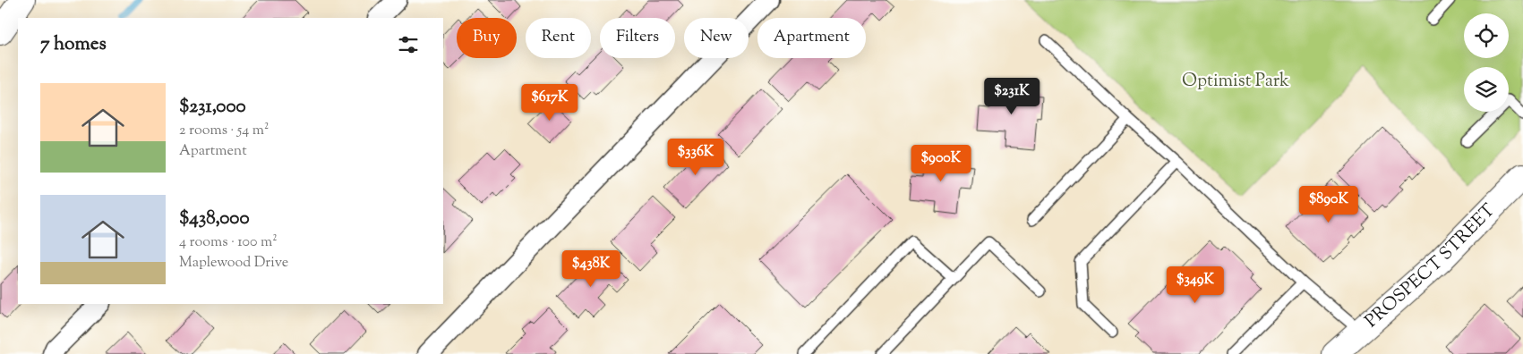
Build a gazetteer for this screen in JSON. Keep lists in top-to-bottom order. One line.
{"streets":{"street":["PROSPECT STREET"]},"parks":["Optimist Park"],"page":{"chip":["Buy","Rent","Filters","New","Apartment"],"heading":"7 homes","list":[{"name":"$231,000","note":"2 rooms · 54 m² · Apartment"},{"name":"$438,000","note":"4 rooms · 100 m² · Maplewood Drive"}],"price":["$231K","$617K","$336K","$900K","$890K","$438K","$349K"]}}
